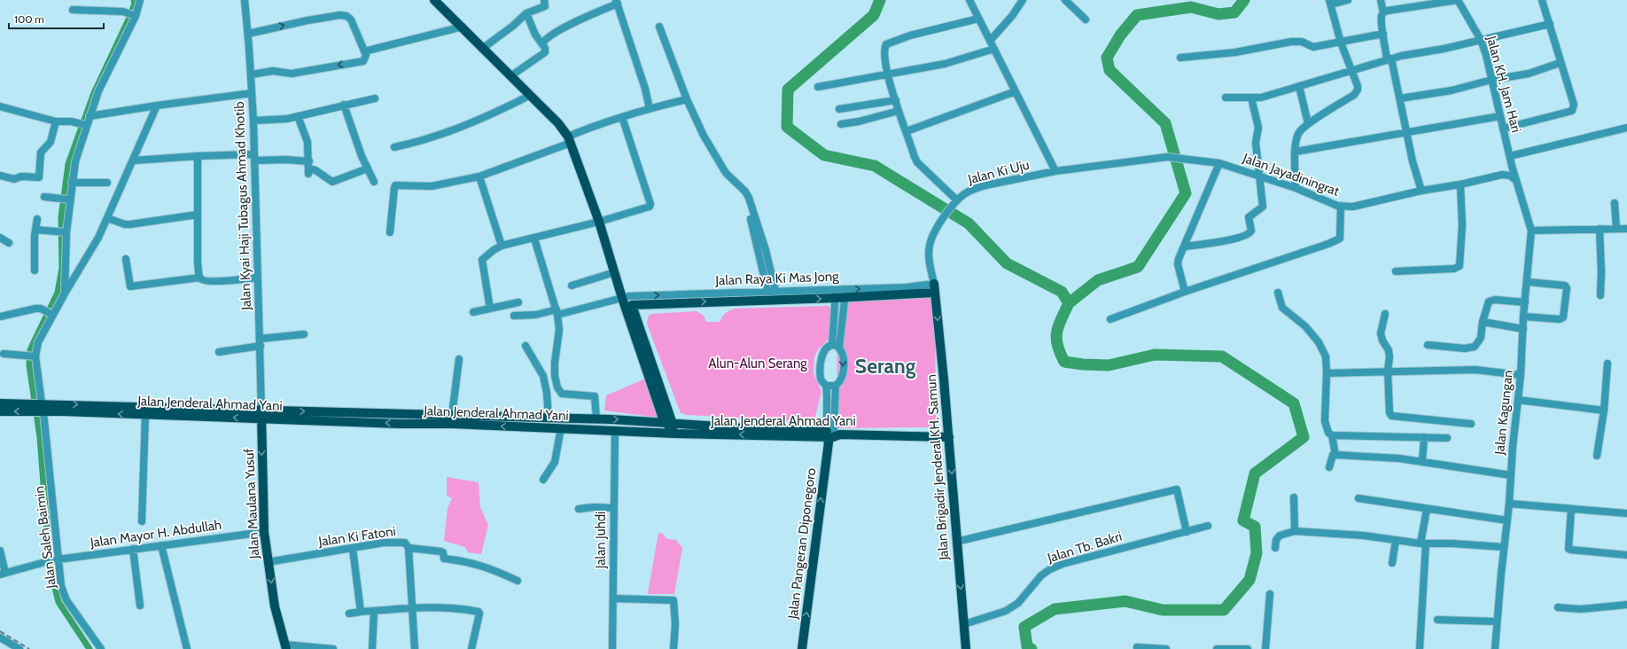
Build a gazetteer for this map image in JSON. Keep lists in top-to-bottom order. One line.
{"streets":{"main road":["Jalan Jenderal Ahmad Yani","Jalan Brigadir Jenderal KH. Samun","Jalan Maulana Yusuf","Jalan Pangeran Diponegoro"],"street":["Jalan KH. Jam Hari","Jalan Ki Uju","Jalan Jayadiningrat","Jalan Kyai Haji Tubagus Ahmad Khotib","Jalan Raya Ki Mas Jong","Jalan Kagungan","Jalan Mayor H. Abdullah","Jalan Ki Fatoni","Jalan Saleh Baimin","Jalan Juhdi","Jalan Tb. Bakri"]},"crossings":[["Jalan KH. Jam Hari","Jalan Jayadiningrat"],["Jalan KH. Jam Hari","Jalan Kagungan"],["Jalan Ki Uju","Jalan Jayadiningrat"],["Jalan Ki Uju","Jalan Brigadir Jenderal KH. Samun"],["Jalan Jayadiningrat","Jalan Kagungan"],["Jalan Kyai Haji Tubagus Ahmad Khotib","Jalan Jenderal Ahmad Yani"],["Jalan Kyai Haji Tubagus Ahmad Khotib","Jalan Maulana Yusuf"],["Jalan Jenderal Ahmad Yani","Jalan Brigadir Jenderal KH. Samun"],["Jalan Jenderal Ahmad Yani","Jalan Maulana Yusuf"],["Jalan Jenderal Ahmad Yani","Jalan Saleh Baimin"],["Jalan Jenderal Ahmad Yani","Jalan Juhdi"],["Jalan Jenderal Ahmad Yani","Jalan Pangeran Diponegoro"],["Jalan Brigadir Jenderal KH. Samun","Jalan Tb. Bakri"],["Jalan Maulana Yusuf","Jalan Mayor H. Abdullah"],["Jalan Maulana Yusuf","Jalan Ki Fatoni"],["Jalan Mayor H. Abdullah","Jalan Saleh Baimin"]],"one_way":["Jalan Brigadir Jenderal KH. Samun","Jalan Maulana Yusuf","Jalan Pangeran Diponegoro"],"districts":["Serang"],"parks":["Alun-Alun Serang"],"scale_bar":"100 m"}
